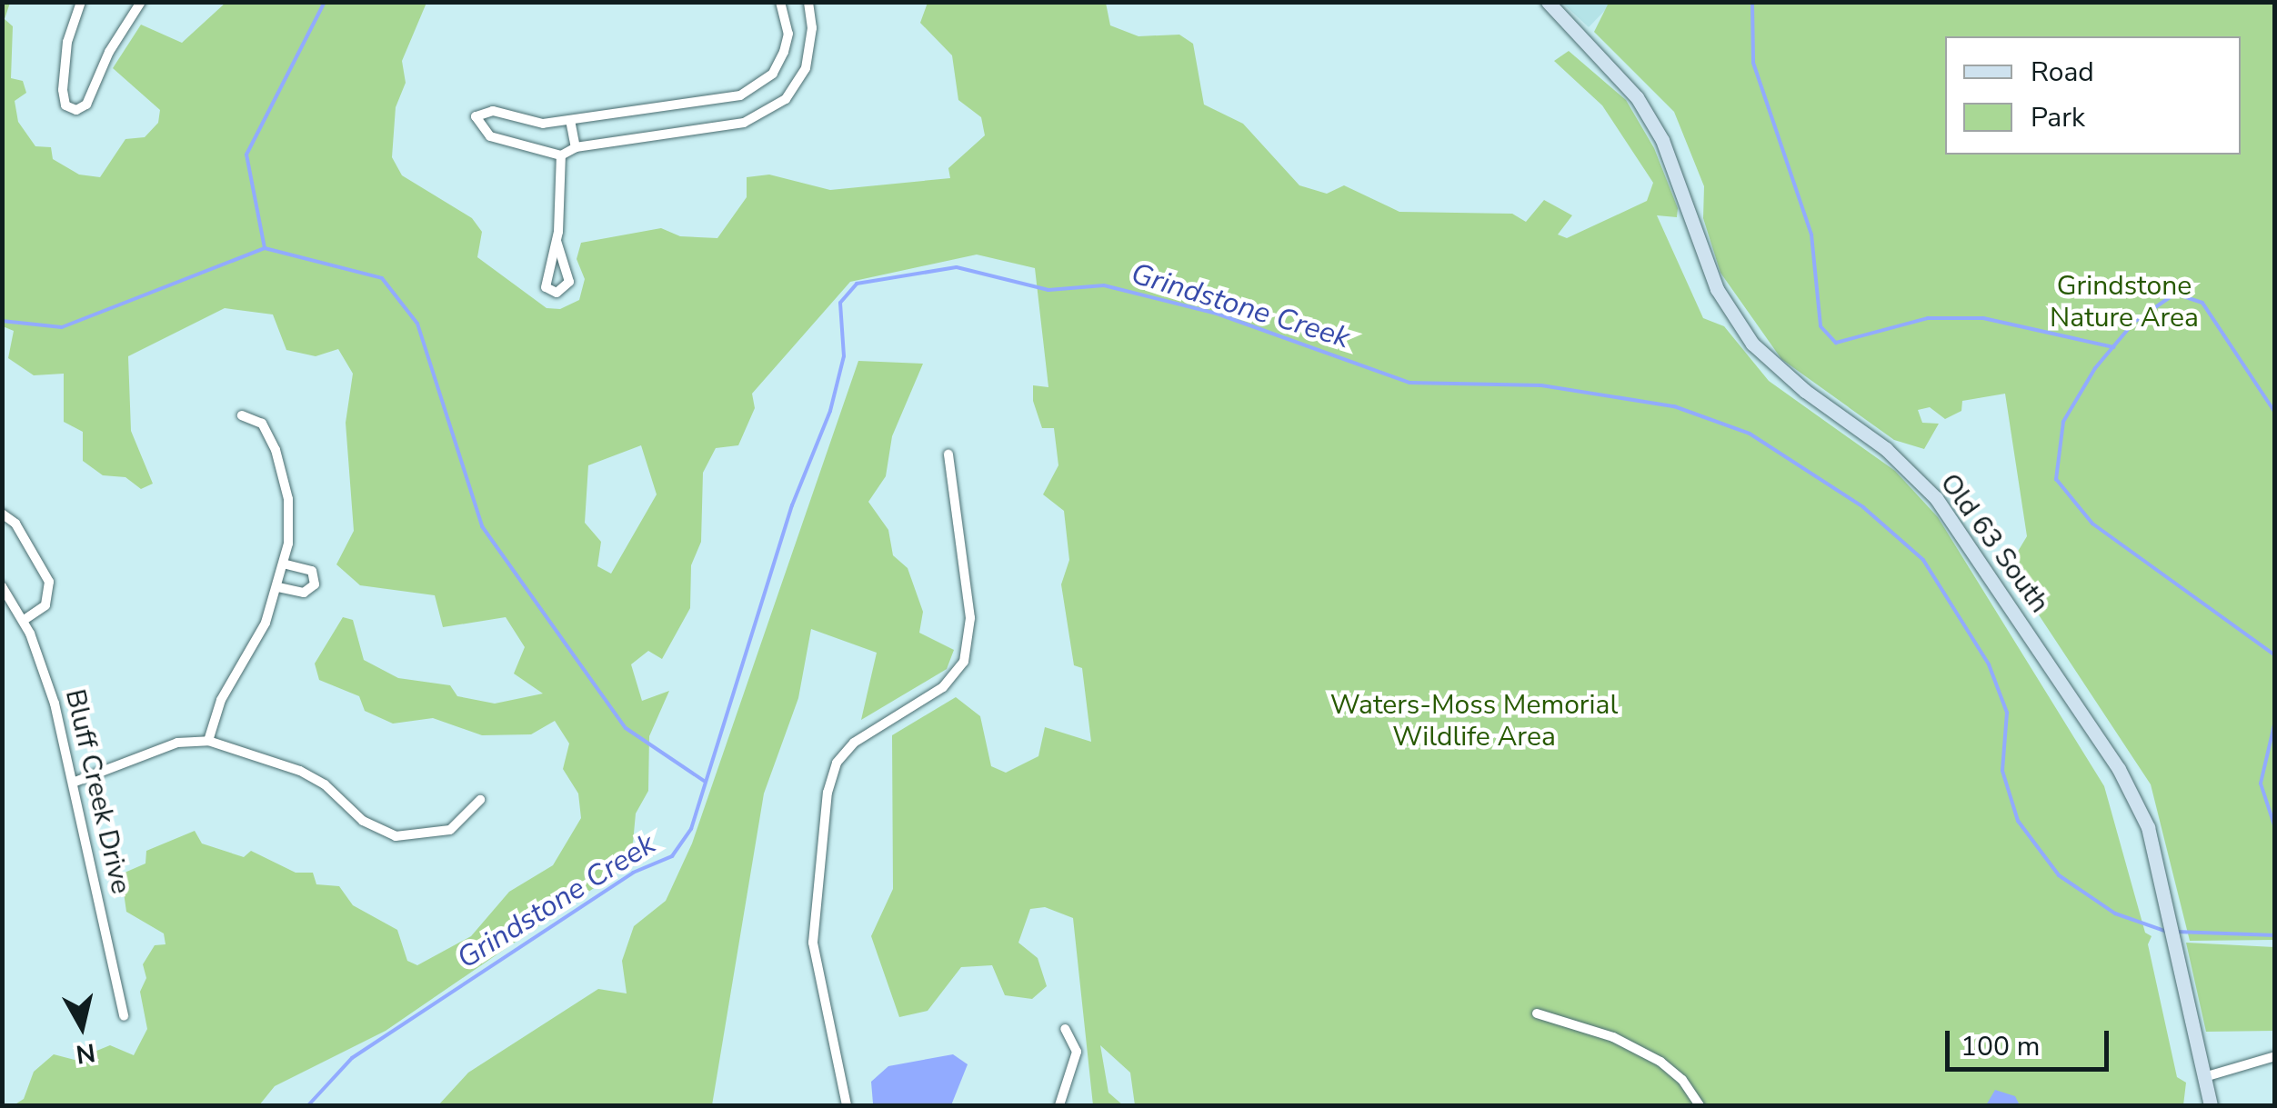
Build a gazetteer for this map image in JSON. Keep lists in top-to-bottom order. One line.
{"streets":{"main road":["Old 63 South"],"street":["Bluff Creek Drive"]},"water":["Grindstone Creek"],"parks":["Grindstone Nature Area","Waters-Moss Memorial Wildlife Area"],"legend":["Road","Park"],"scale_bar":"100 m","north":"bottom"}
